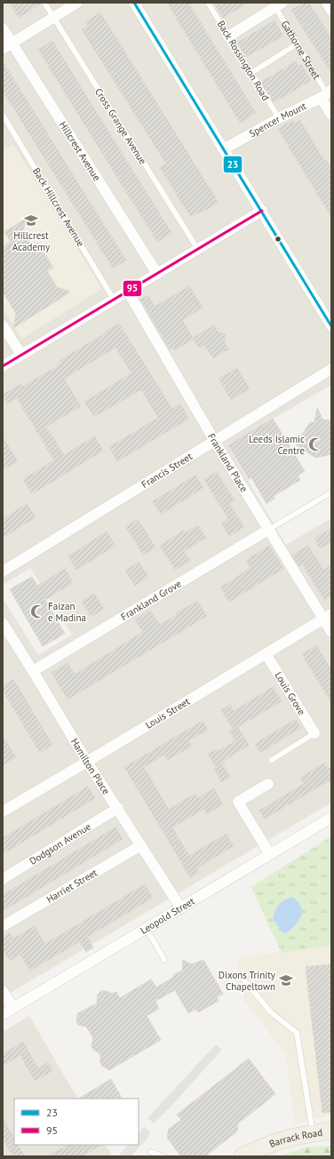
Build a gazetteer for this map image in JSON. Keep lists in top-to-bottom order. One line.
{"streets":{"main road":["Barrack Road"],"street":["Gathorne Street","Spencer Mount","Hillcrest Avenue","Frankland Place","Francis Street","Frankland Grove","Louis Grove","Louis Street","Hamilton Place","Dodgson Avenue","Harriet Street","Leopold Street"],"lane":["Back Rossington Road","Cross Grange Avenue","Back Hillcrest Avenue"]},"crossings":[["Gathorne Street","Spencer Mount"],["Back Rossington Road","Spencer Mount"],["Frankland Place","Francis Street"],["Frankland Place","Frankland Grove"],["Frankland Place","Louis Street"],["Frankland Grove","Hamilton Place"],["Louis Grove","Louis Street"],["Louis Street","Hamilton Place"],["Hamilton Place","Dodgson Avenue"],["Hamilton Place","Harriet Street"],["Hamilton Place","Leopold Street"]],"places":{"school or university":["Hillcrest Academy","Dixons Trinity Chapeltown"],"mosque":["Leeds Islamic Centre","Faizan e Madina"]},"lines":["transit line 23","transit line 95"],"legend":["23","95"]}
